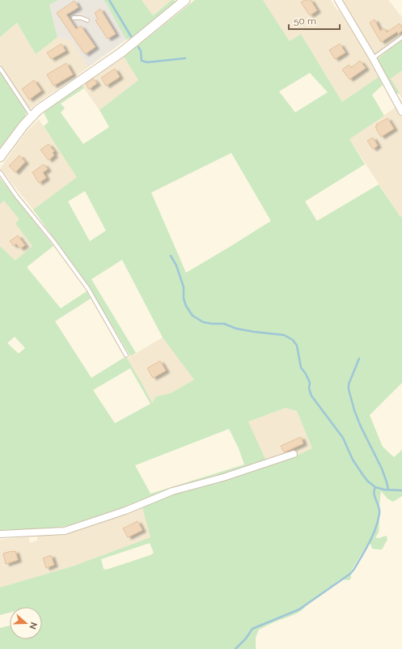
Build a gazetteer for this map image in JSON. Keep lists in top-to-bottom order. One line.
{"scale_bar":"50 m","north":"right"}
